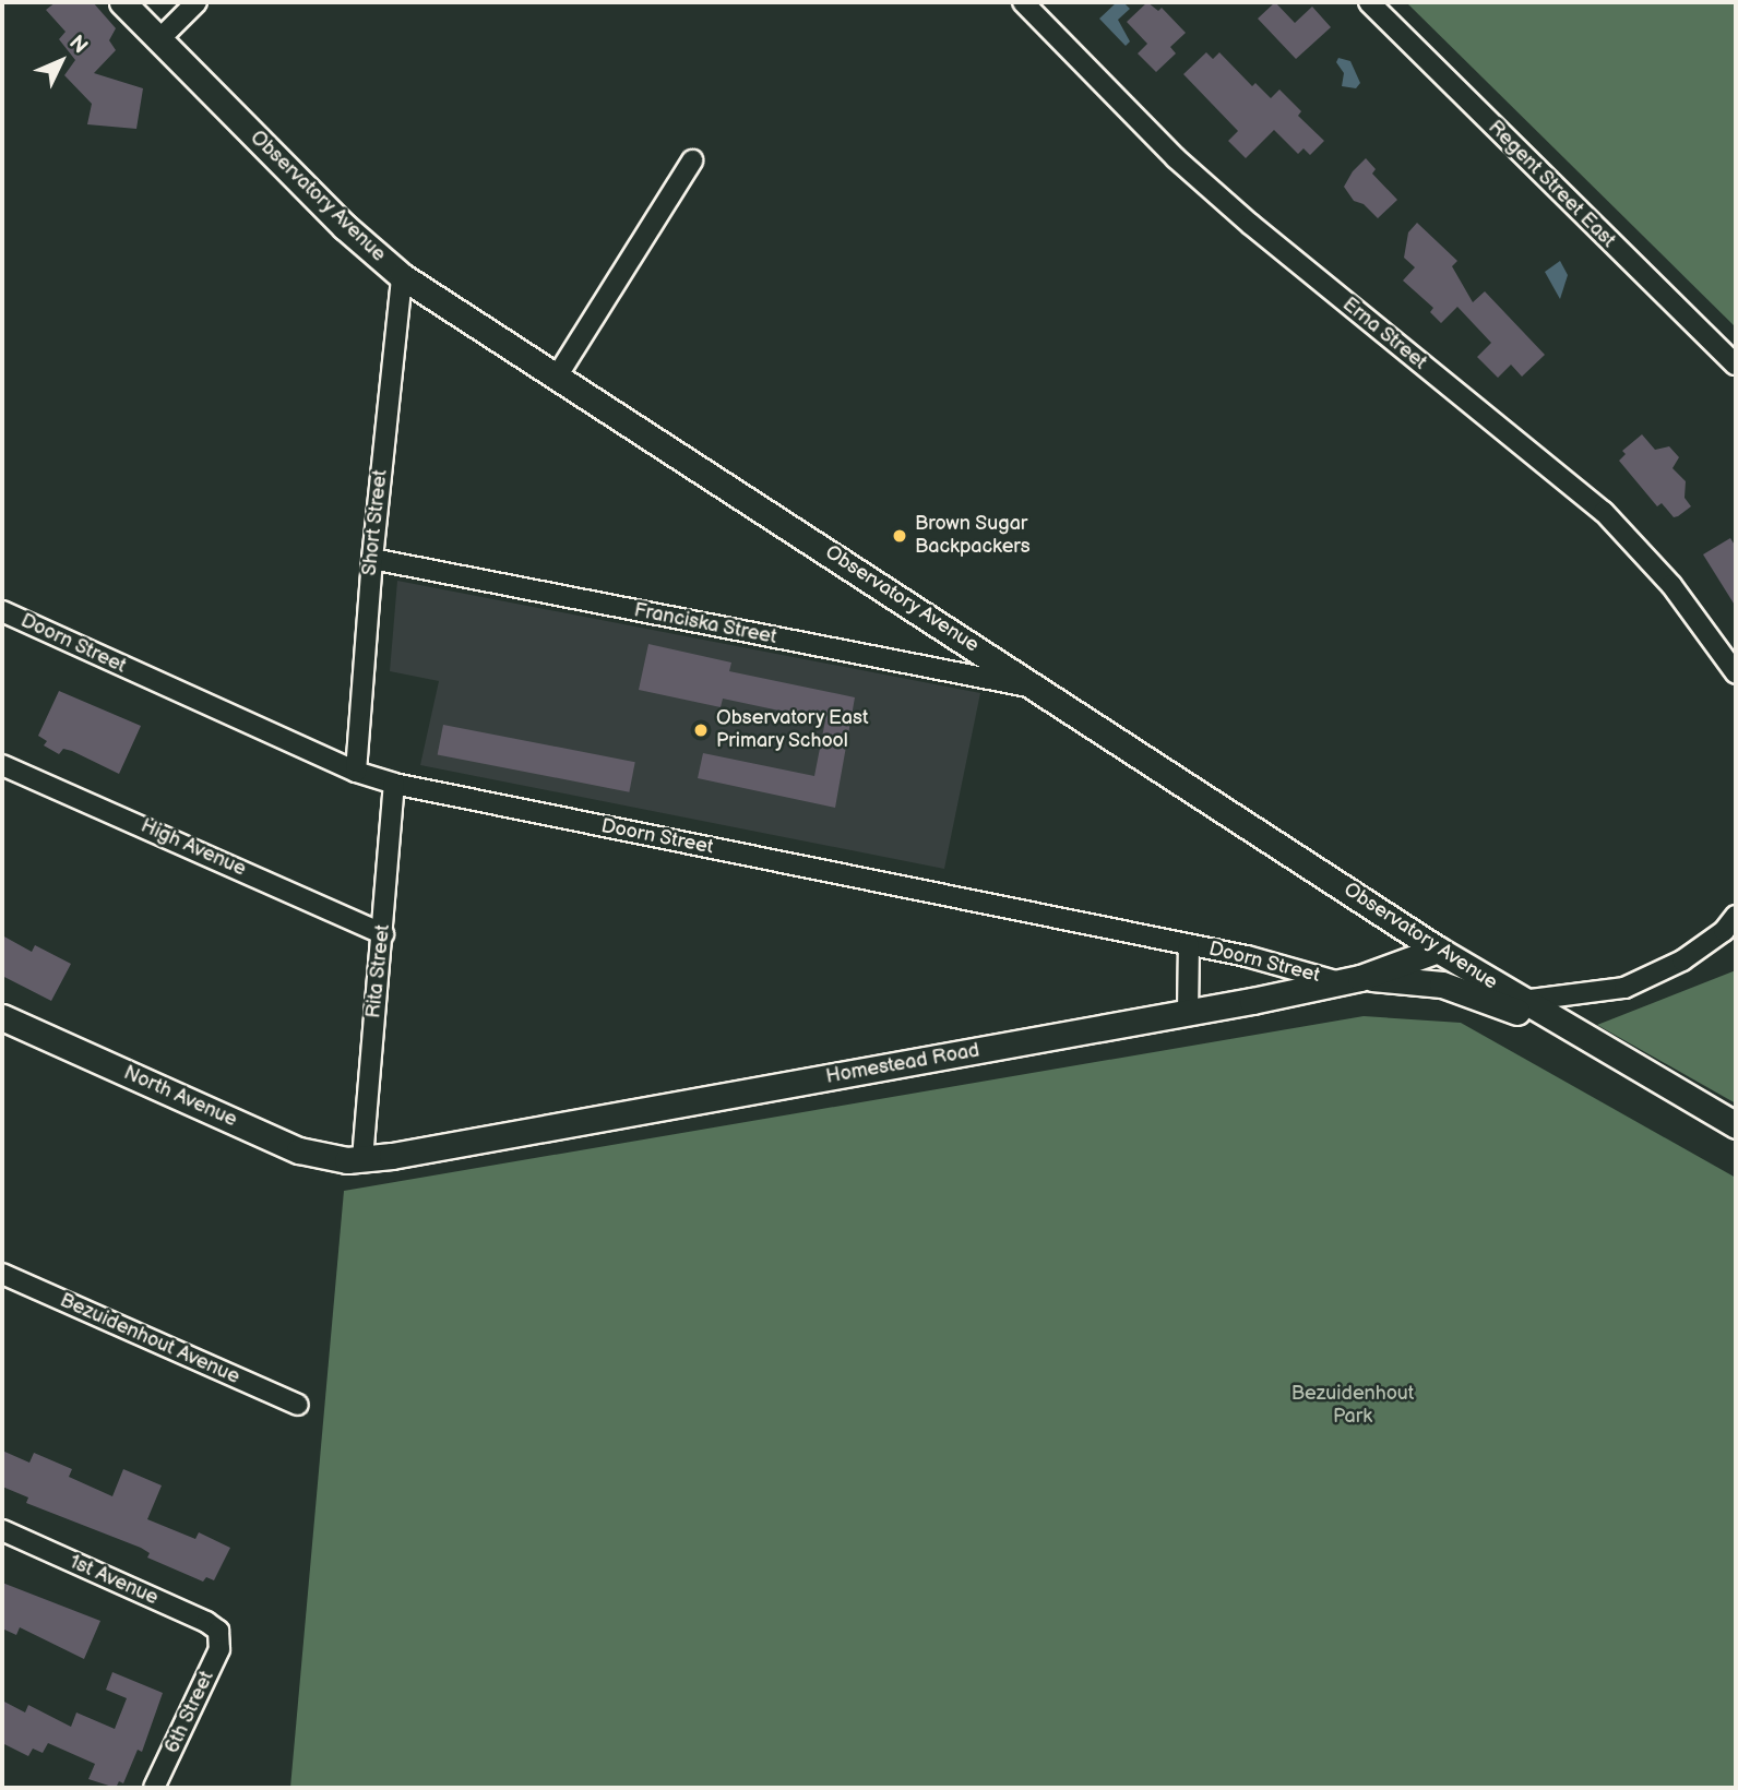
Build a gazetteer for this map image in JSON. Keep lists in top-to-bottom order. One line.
{"streets":{"main road":["Observatory Avenue","Homestead Road","North Avenue"],"street":["Regent Street East","Erna Street","Short Street","Franciska Street","Doorn Street","High Avenue","Rita Street","Bezuidenhout Avenue","1st Avenue","6th Street"]},"crossings":[["Observatory Avenue","Short Street"],["Observatory Avenue","Franciska Street"],["Observatory Avenue","Homestead Road"],["Short Street","Franciska Street"],["Short Street","Doorn Street"],["Doorn Street","Rita Street"],["Doorn Street","Homestead Road"],["High Avenue","Rita Street"],["Rita Street","Homestead Road"],["Rita Street","North Avenue"],["Homestead Road","North Avenue"],["1st Avenue","6th Street"]],"parks":["Bezuidenhout Park"],"places":["Brown Sugar Backpackers","Observatory East Primary School"],"north":"top right"}
